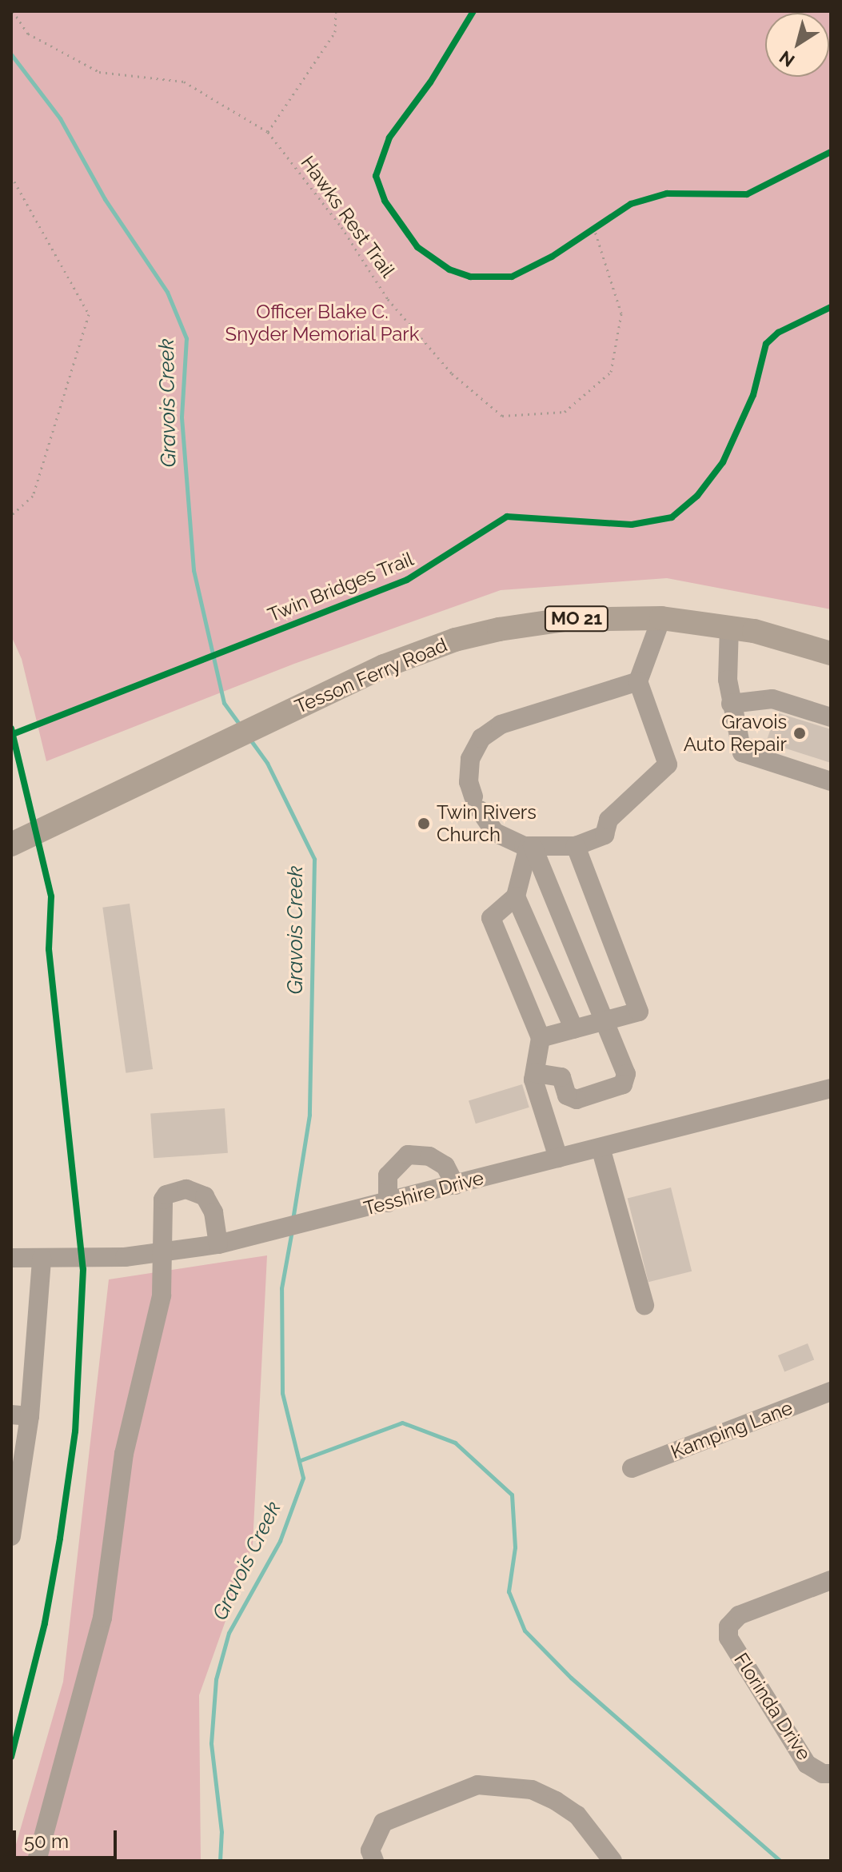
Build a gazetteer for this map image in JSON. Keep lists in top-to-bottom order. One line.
{"streets":{"main road":["MO 21","Tesson Ferry Road"],"street":["Tesshire Drive","Kamping Lane","Florinda Drive"],"path":["Hawks Rest Trail"],"cycle path":["Twin Bridges Trail"]},"water":["Gravois Creek"],"parks":["Officer Blake C. Snyder Memorial Park"],"places":["Gravois Auto Repair","Twin Rivers Church"],"scale_bar":"50 m","north":"bottom left"}
